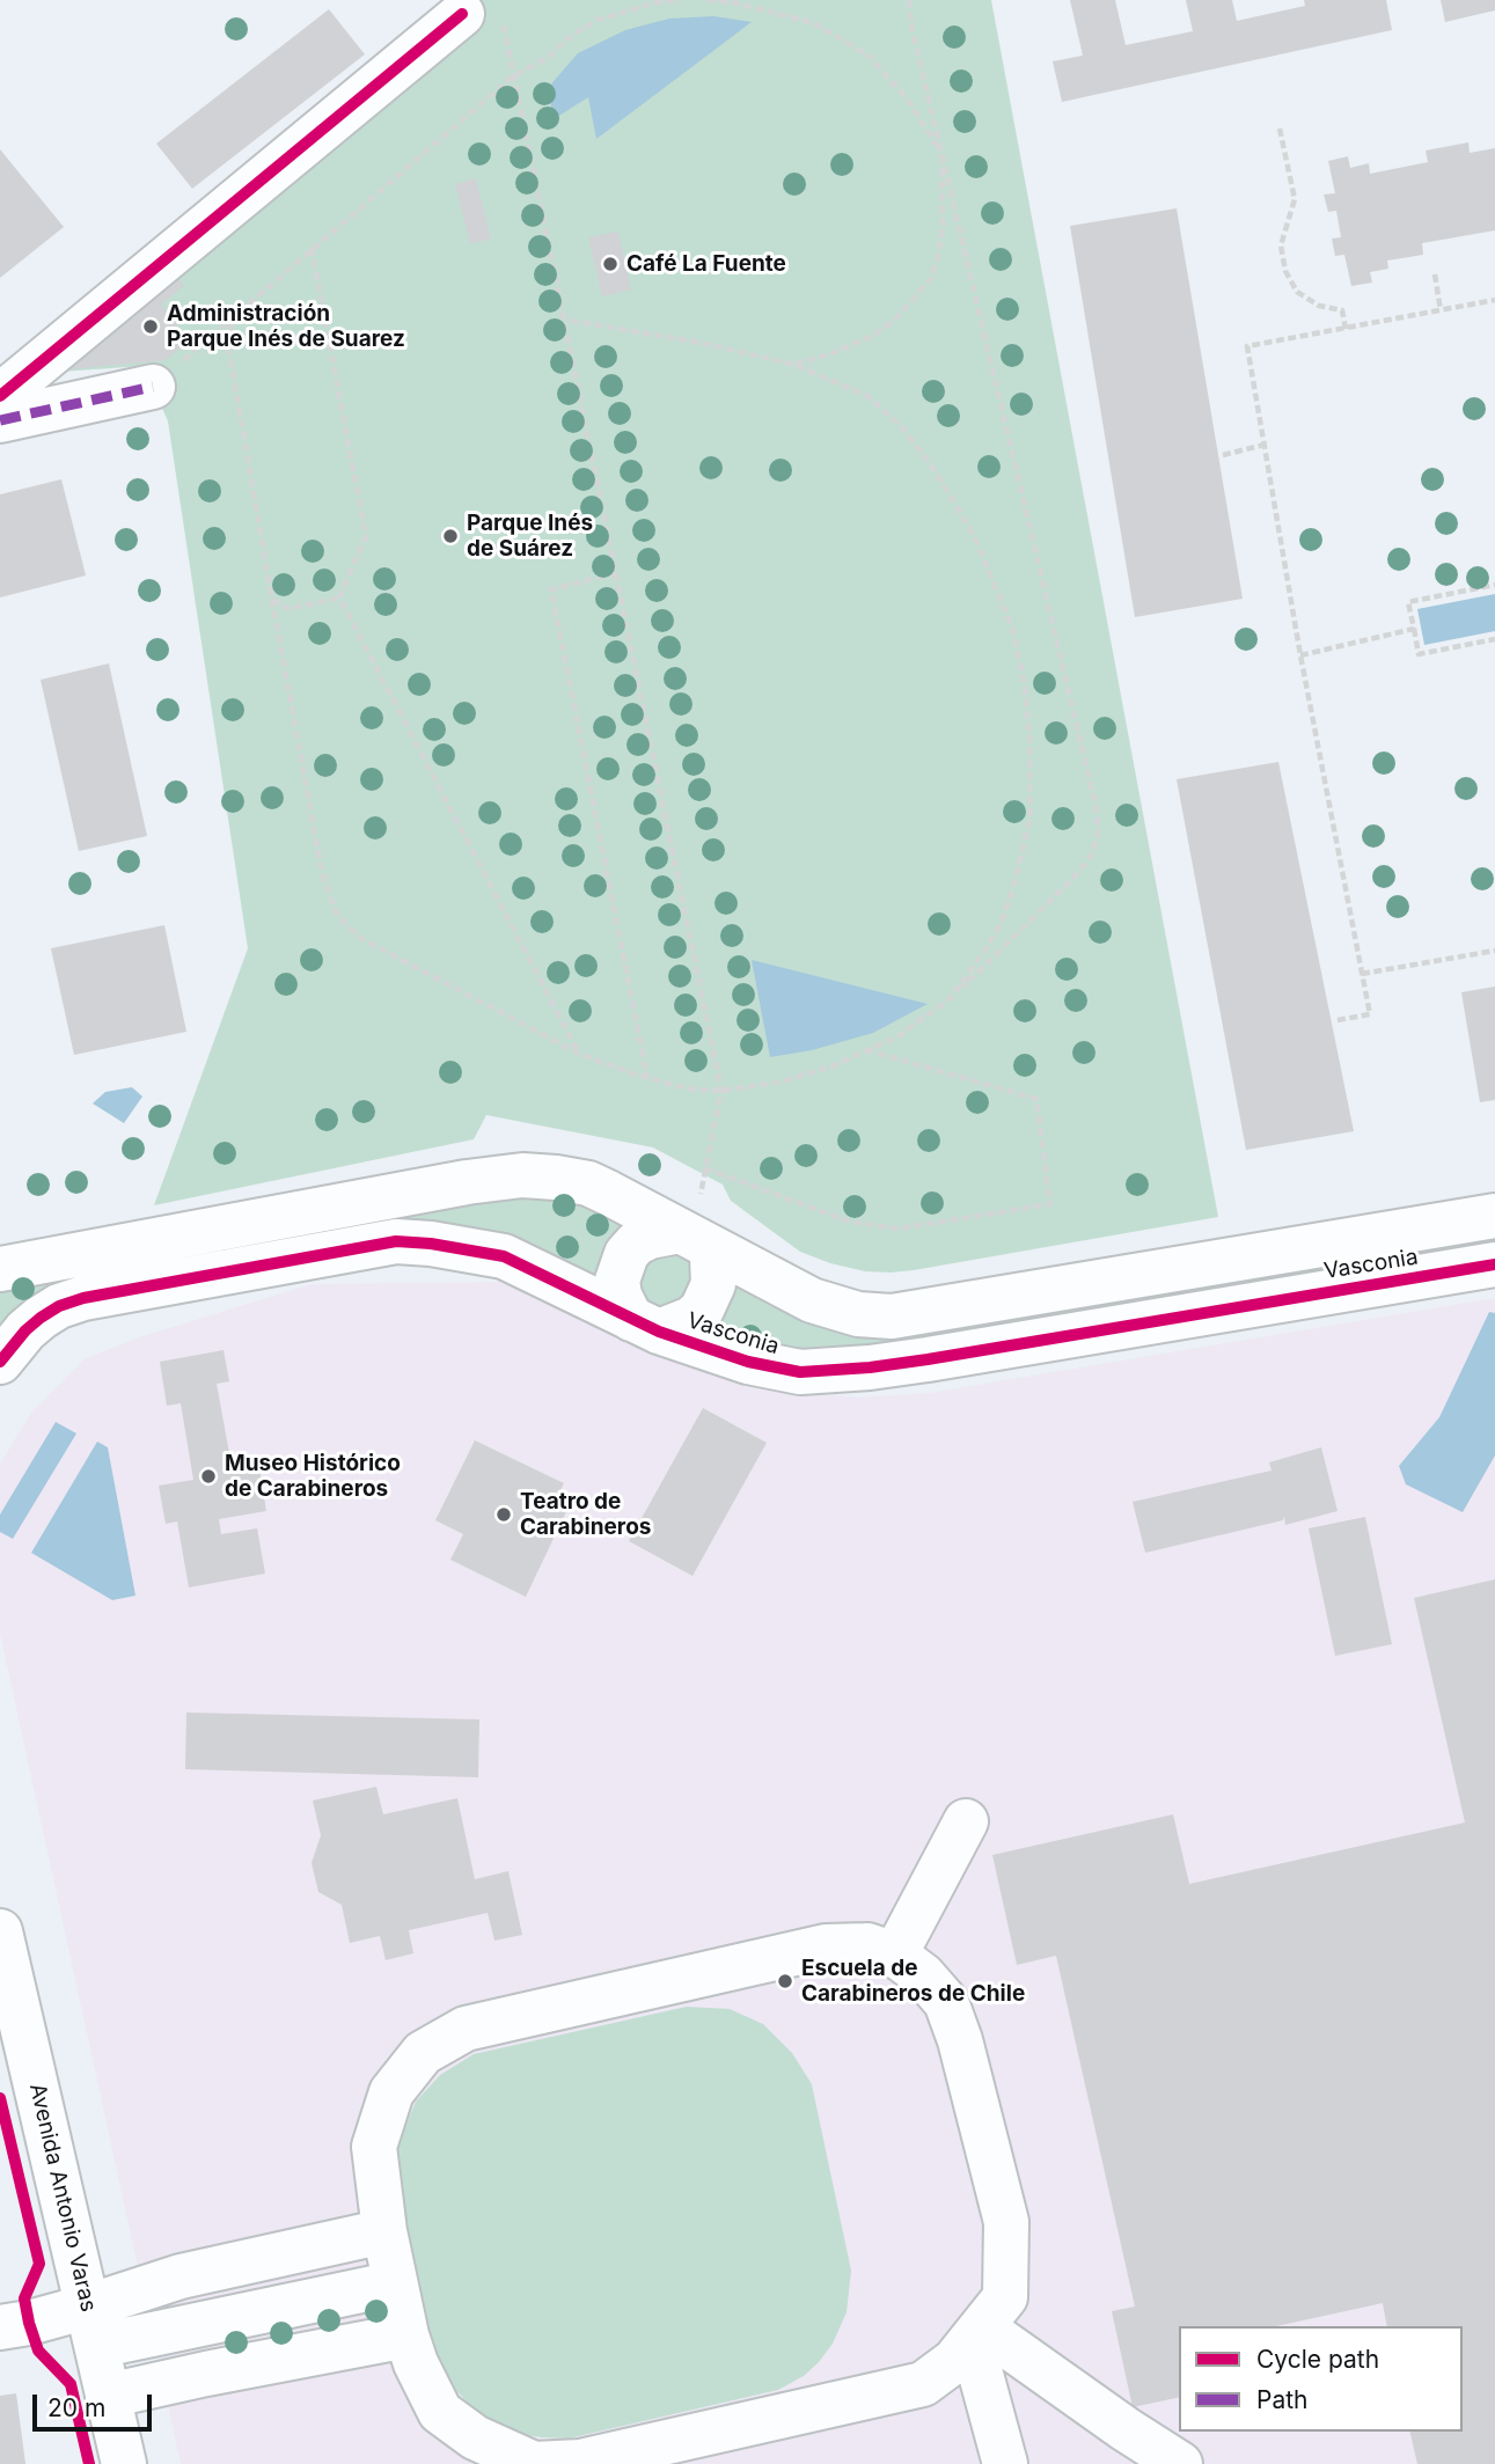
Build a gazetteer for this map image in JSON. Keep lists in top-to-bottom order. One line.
{"streets":{"street":["Vasconia","Avenida Antonio Varas"]},"places":["Café La Fuente","Administración Parque Inés de Suarez","Parque Inés de Suárez","Museo Histórico de Carabineros","Teatro de Carabineros","Escuela de Carabineros de Chile"],"legend":["Cycle path","Path"],"scale_bar":"20 m"}
